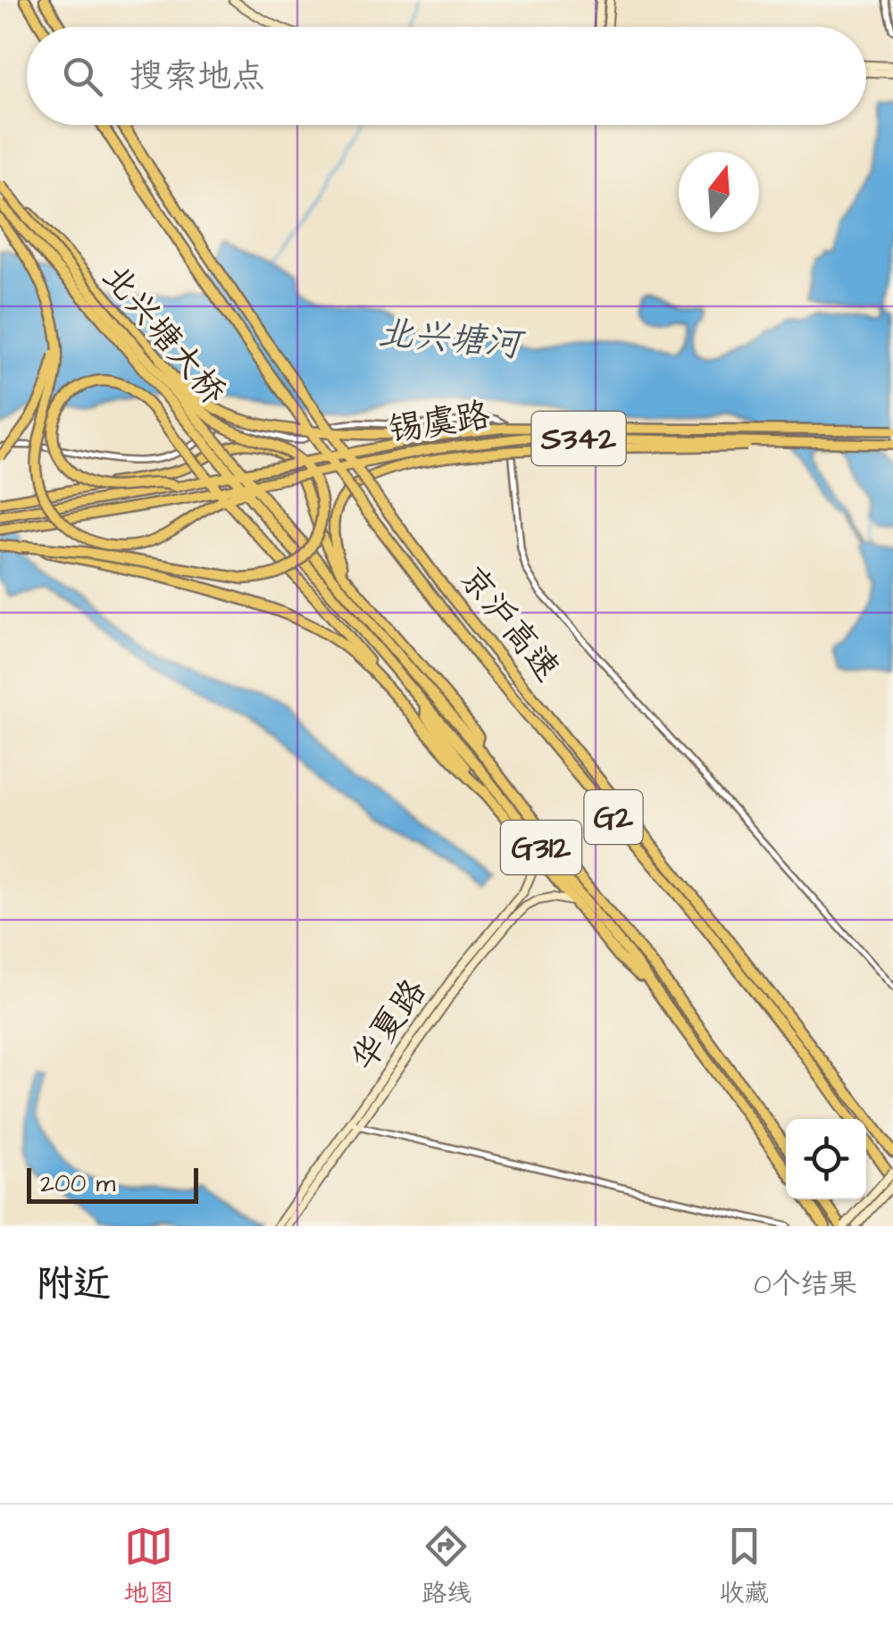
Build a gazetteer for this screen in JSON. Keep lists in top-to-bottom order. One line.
{"streets":{"highway":["北兴塘大桥","京沪高速","G2","G312"],"main road":["锡虞路","S342"],"street":["华夏路"]},"crossings":[["北兴塘大桥","G312"]],"water":["北兴塘河"],"scale_bar":"200 m","north":"top","page":{"search":"搜索地点","scale":"200 m","heading":["附近","0个结果"],"nav":["地图","路线","收藏"]}}
